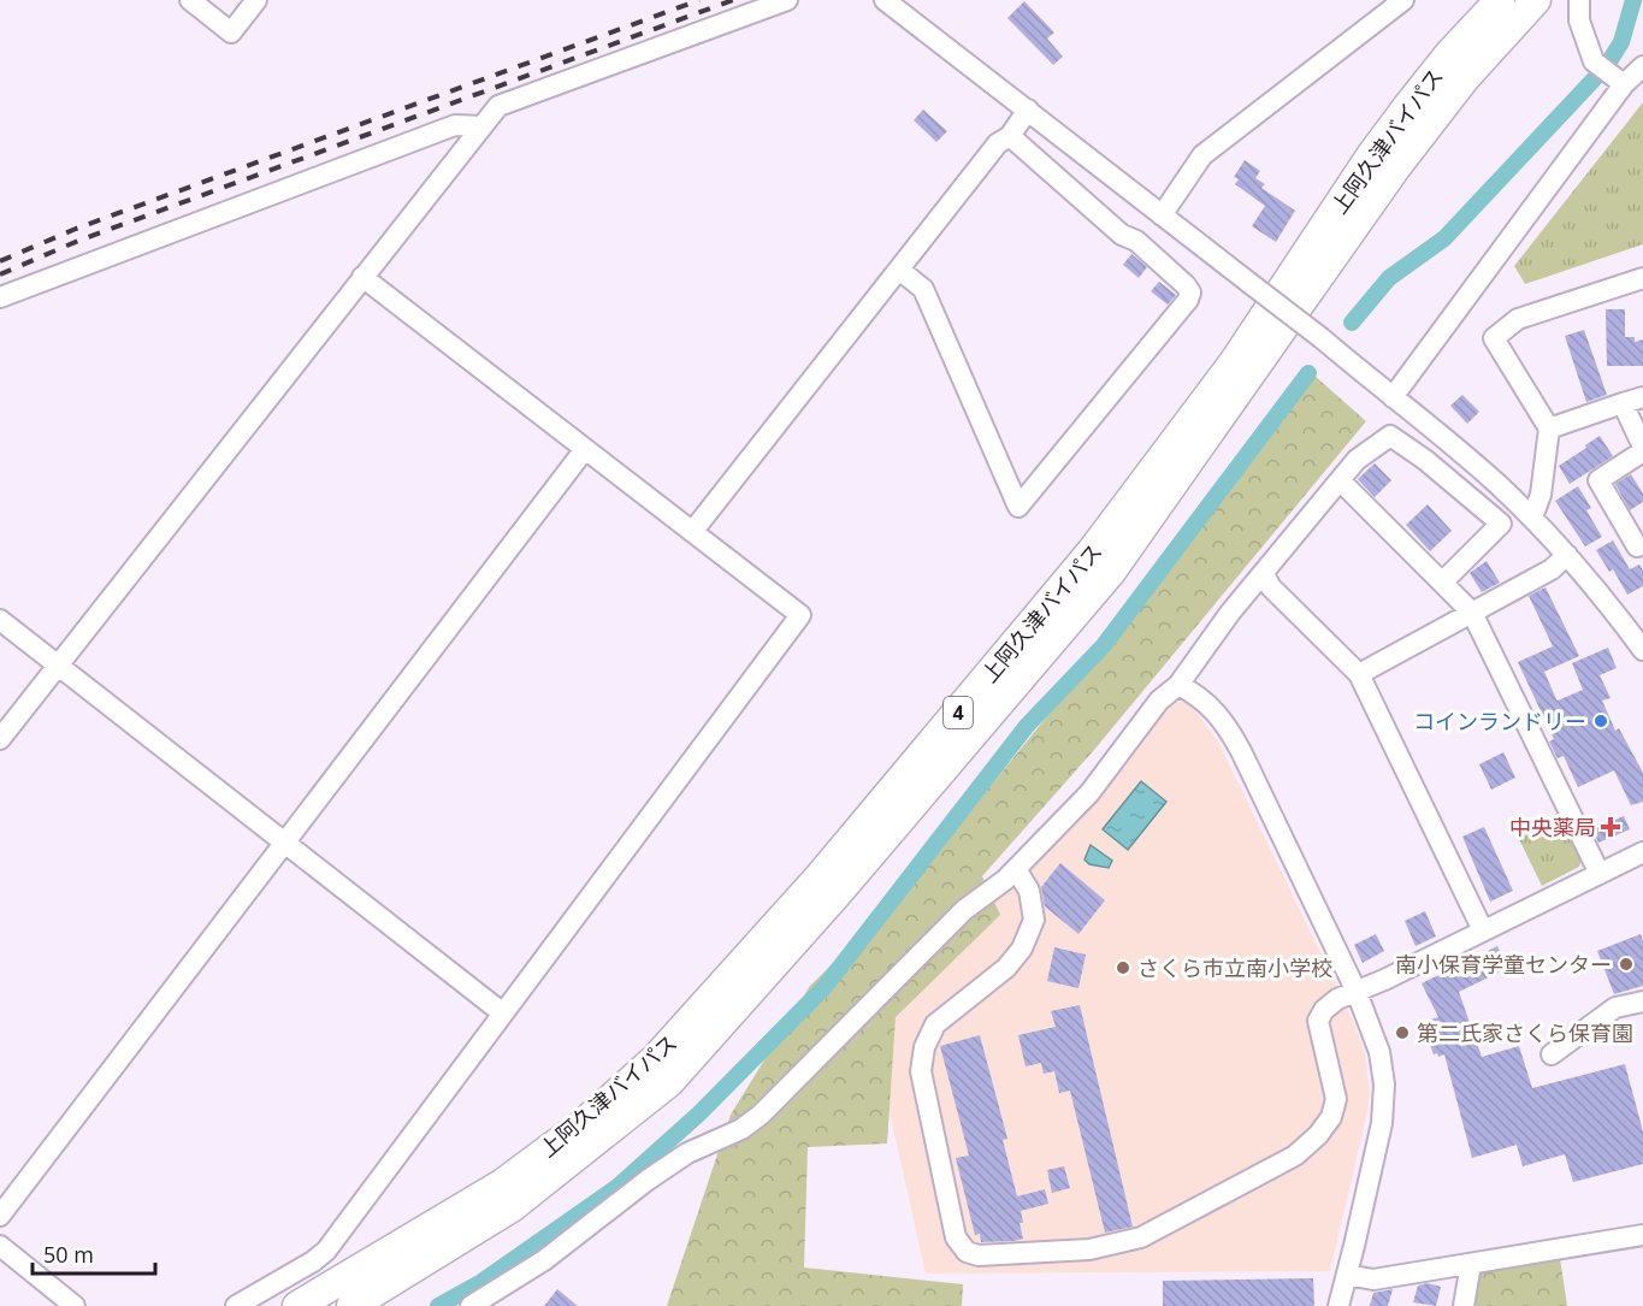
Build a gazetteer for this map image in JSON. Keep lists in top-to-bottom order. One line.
{"streets":{"highway":["上阿久津バイパス","4"]},"places":{"other":["コインランドリー","南小保育学童センター","さくら市立南小学校","第二氏家さくら保育園"],"health":["中央薬局"]},"scale_bar":"50 m"}
